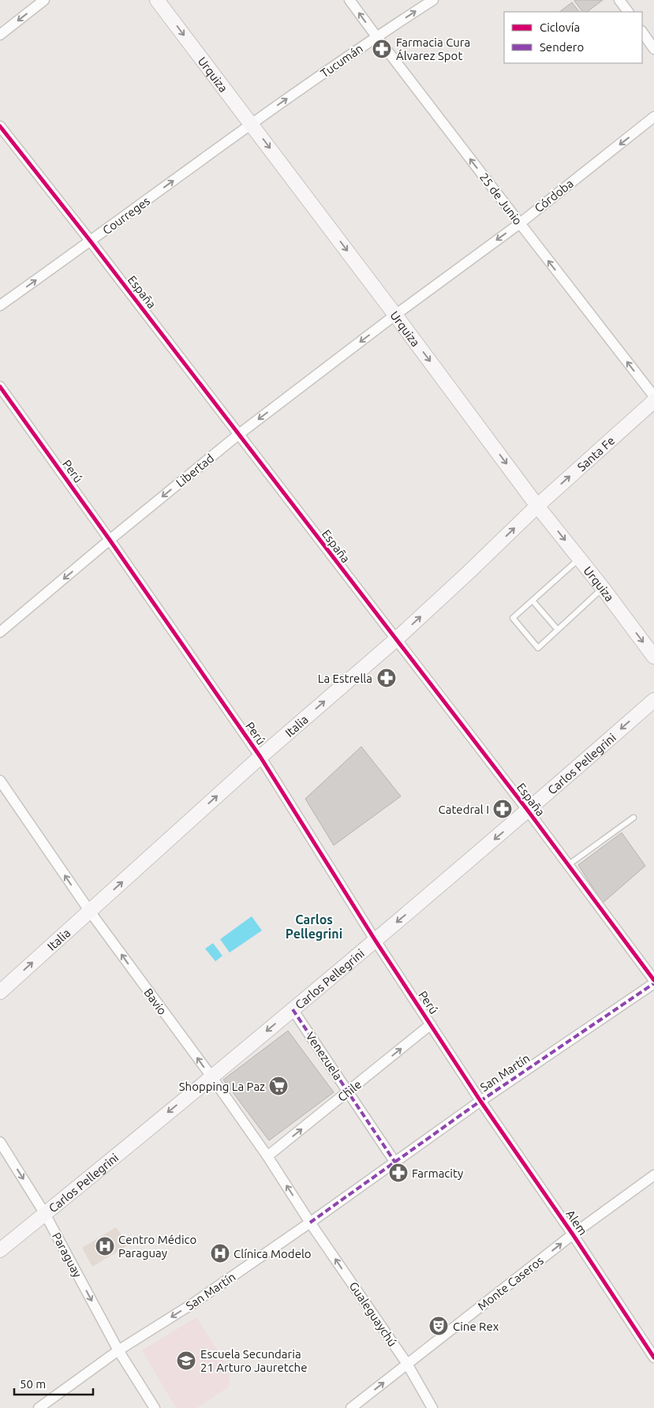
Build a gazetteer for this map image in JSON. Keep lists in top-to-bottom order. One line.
{"streets":{"street":["Tucumán","Urquiza","Córdoba","25 de Junio","Courreges","España","Santa Fe","Libertad","Perú","Italia","Carlos Pellegrini","Bavio","Venezuela","San Martín","Chile","Alem","Paraguay","Monte Caseros","Gualeguaychú"]},"crossings":[["Tucumán","Urquiza"],["Tucumán","25 de Junio"],["Tucumán","Courreges"],["Urquiza","Córdoba"],["Urquiza","Courreges"],["Urquiza","Santa Fe"],["Urquiza","Libertad"],["Urquiza","Italia"],["Córdoba","25 de Junio"],["Córdoba","Libertad"],["Courreges","España"],["España","Libertad"],["España","Italia"],["España","Carlos Pellegrini"],["Santa Fe","Italia"],["Libertad","Perú"],["Perú","Italia"],["Perú","Carlos Pellegrini"],["Perú","San Martín"],["Perú","Chile"],["Perú","Alem"],["Italia","Bavio"],["Carlos Pellegrini","Bavio"],["Carlos Pellegrini","Venezuela"],["Carlos Pellegrini","Paraguay"],["Bavio","San Martín"],["Bavio","Chile"],["Bavio","Gualeguaychú"],["Venezuela","San Martín"],["Venezuela","Chile"],["San Martín","Alem"],["San Martín","Paraguay"],["San Martín","Gualeguaychú"],["Alem","Monte Caseros"],["Monte Caseros","Gualeguaychú"]],"one_way":["Tucumán","Urquiza","Córdoba","25 de Junio","Courreges","Santa Fe","Libertad","Italia","Carlos Pellegrini","Bavio","Chile","Paraguay","Monte Caseros","Gualeguaychú"],"districts":["Carlos Pellegrini"],"places":{"pharmacy":["Farmacia Cura Álvarez Spot","La Estrella","Catedral I","Farmacity"],"supermarket":["Shopping La Paz"],"hospital":["Centro Médico Paraguay","Clínica Modelo"],"theatre":["Cine Rex"],"school or university":["Escuela Secundaria 21 Arturo Jauretche"]},"legend":["Ciclovía","Sendero"],"scale_bar":"50 m"}
